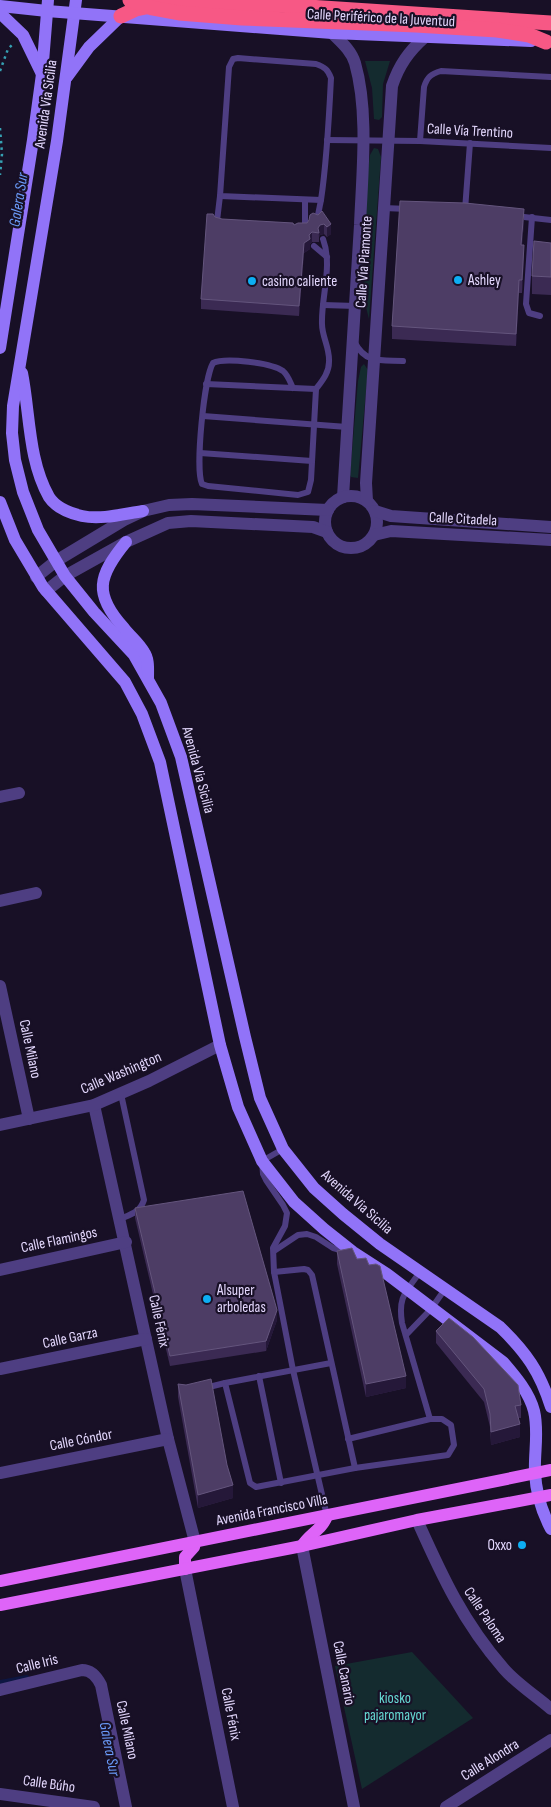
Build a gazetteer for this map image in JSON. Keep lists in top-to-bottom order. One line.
{"streets":{"main road":["Avenida Francisco Villa"],"street":["Calle Periférico de la Juventud","Avenida Via Sicilia","Calle Vía Piamonte","Calle Citadela","Calle Milano","Calle Washington","Calle Flamingos","Calle Fénix","Calle Garza","Calle Cóndor","Calle Paloma","Calle Iris","Calle Canario","Calle Alondra","Calle Búho"],"lane":["Calle Vía Trentino"]},"crossings":[["Calle Periférico de la Juventud","Avenida Via Sicilia"],["Calle Periférico de la Juventud","Calle Vía Piamonte"],["Calle Vía Trentino","Calle Vía Piamonte"],["Calle Vía Piamonte","Calle Citadela"],["Calle Milano","Calle Washington"],["Calle Milano","Calle Iris"],["Calle Washington","Calle Fénix"],["Calle Flamingos","Calle Fénix"],["Calle Fénix","Calle Garza"],["Calle Fénix","Calle Cóndor"],["Calle Fénix","Avenida Francisco Villa"]],"water":["Galera Sur"],"parks":["kiosko pajaromayor"],"places":["Ashley","casino caliente","Alsuper arboledas","Oxxo"]}
